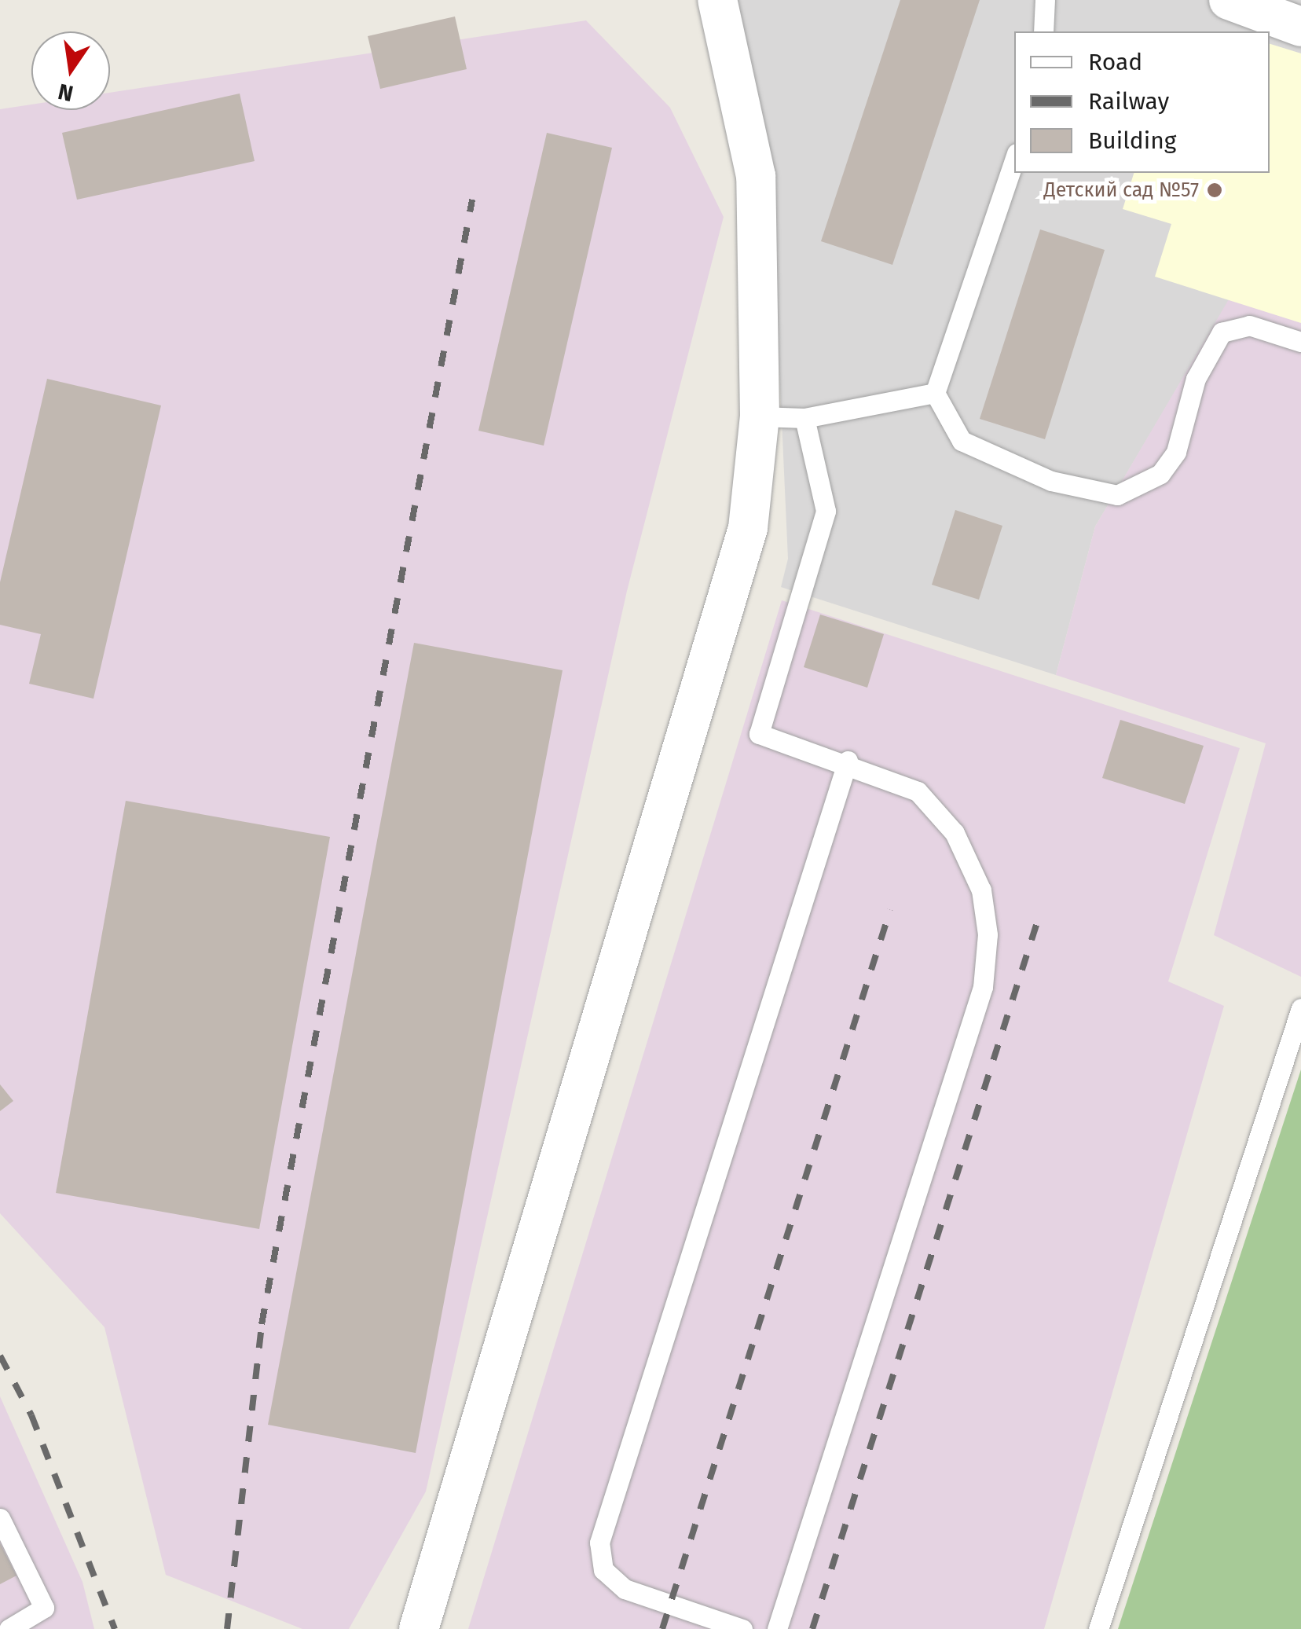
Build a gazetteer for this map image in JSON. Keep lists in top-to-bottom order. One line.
{"places":["Детский сад №57"],"legend":["Road","Railway","Building"],"north":"bottom"}
